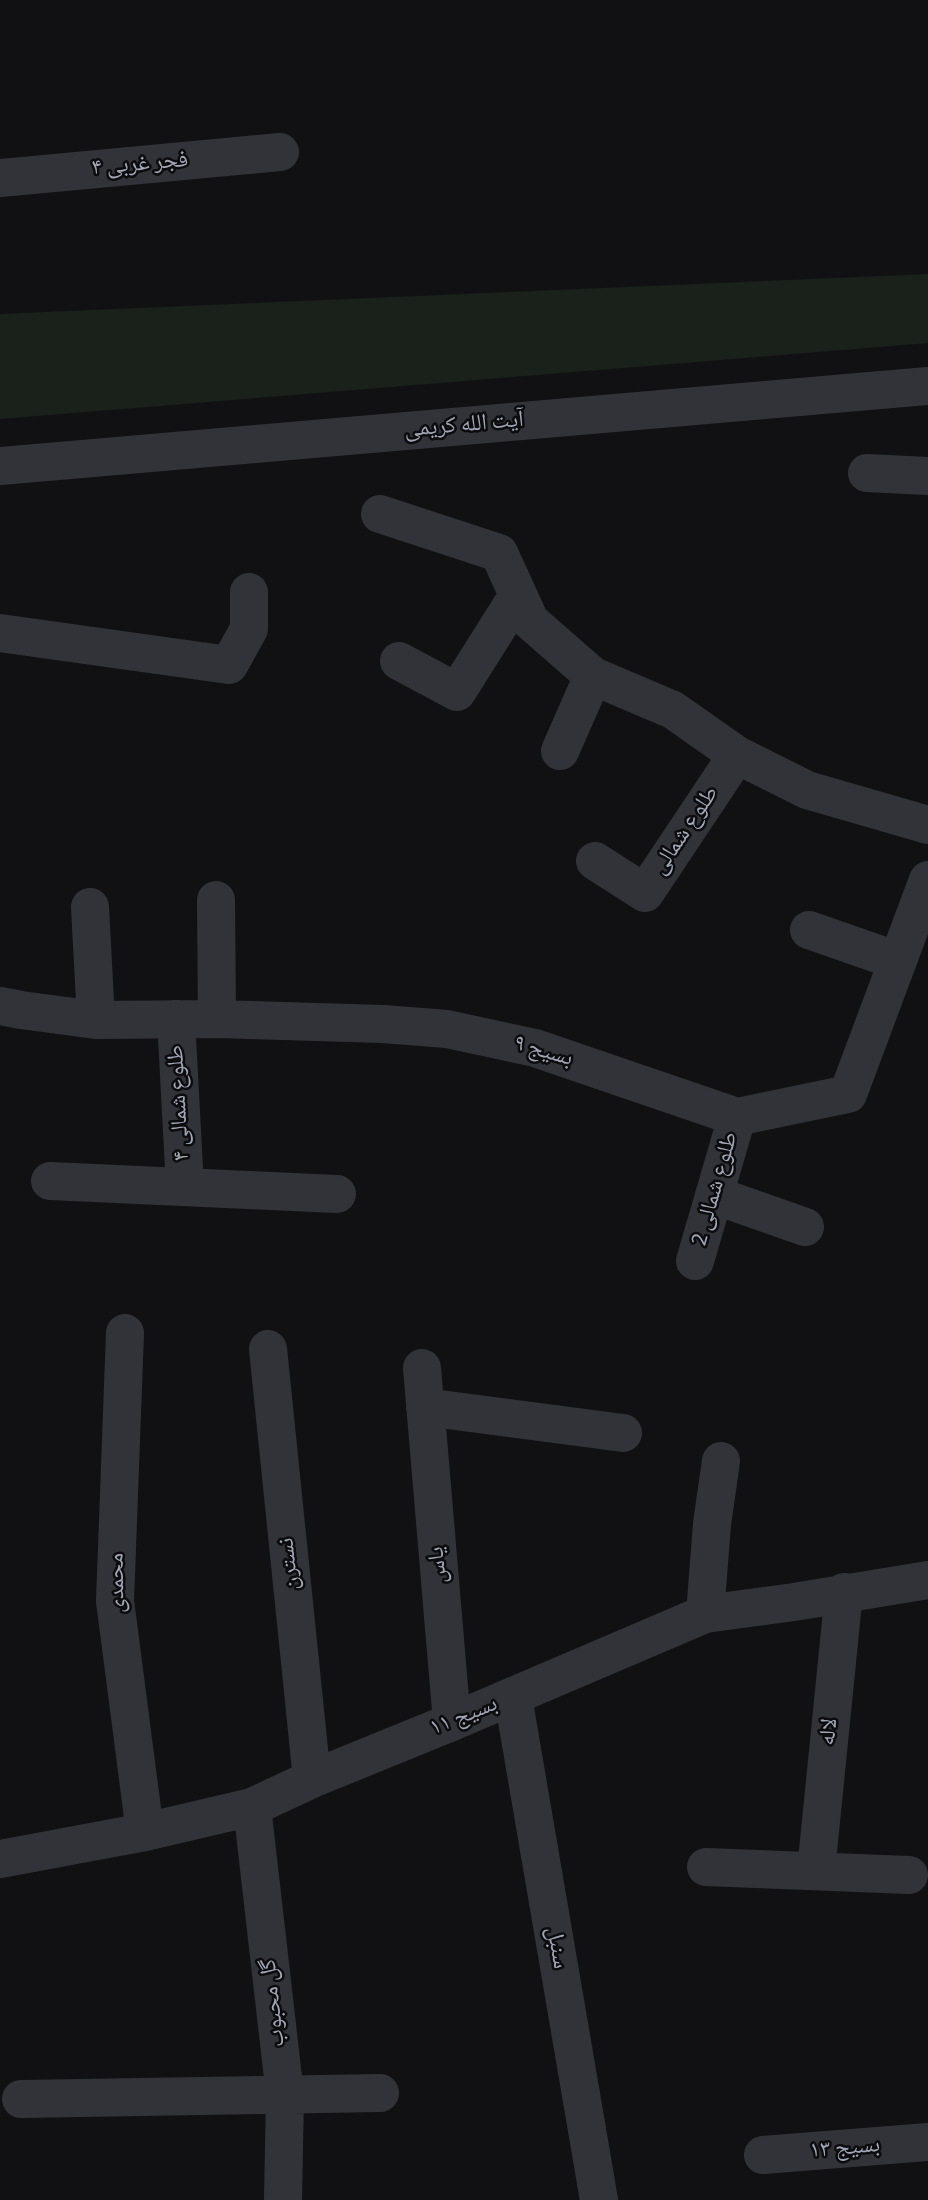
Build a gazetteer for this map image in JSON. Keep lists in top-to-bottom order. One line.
{"streets":{"street":["فجر غربی ۴","آیت الله کریمی","طلوع شمالی","بسیج ۹","طلوع شمالی ۴","طلوع شمالی 2","نسترن","یاس","محمدی","بسیج ۱۱","لاله","سنبل","گل محبوب","بسیج ۱۳"]},"crossings":[["بسیج ۹","طلوع شمالی ۴"],["بسیج ۹","طلوع شمالی 2"],["نسترن","بسیج ۱۱"],["یاس","بسیج ۱۱"],["محمدی","بسیج ۱۱"],["بسیج ۱۱","لاله"],["بسیج ۱۱","سنبل"],["بسیج ۱۱","گل محبوب"]]}
